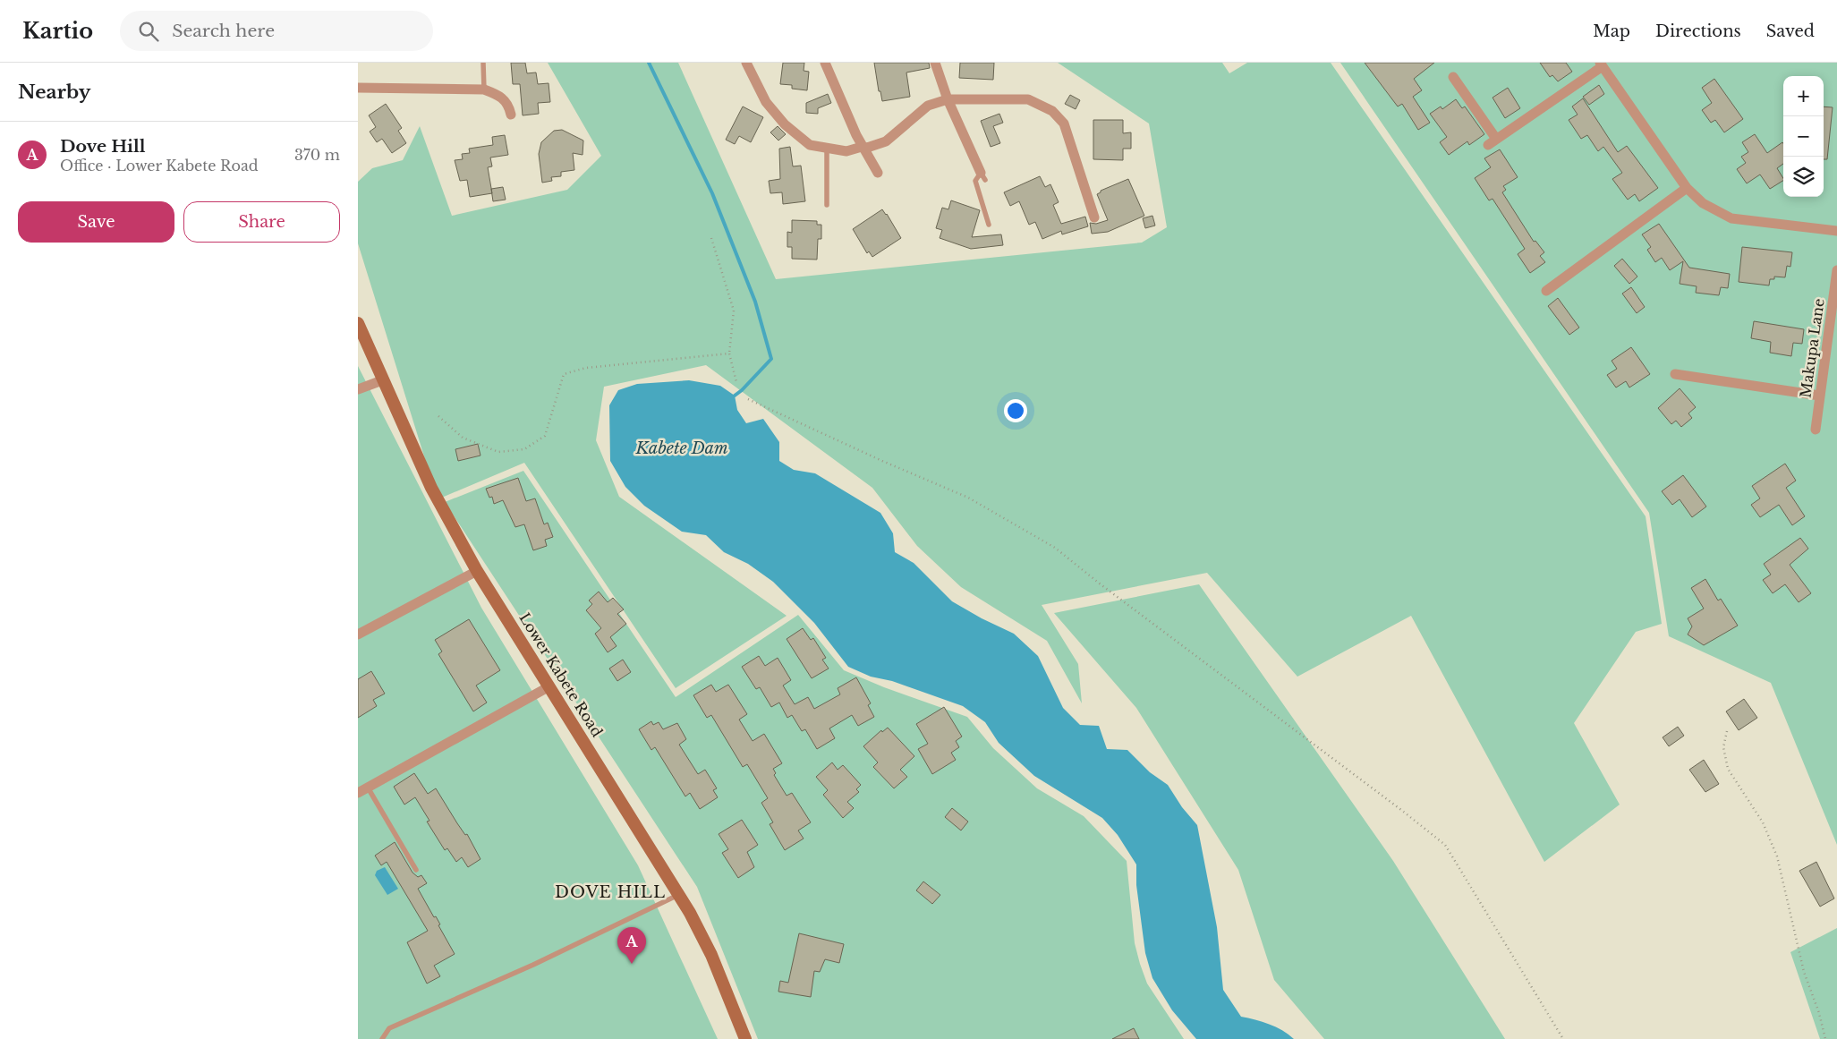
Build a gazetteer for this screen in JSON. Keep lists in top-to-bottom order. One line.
{"streets":{"main road":["Lower Kabete Road"],"street":["Makupa Lane"]},"districts":["DOVE HILL"],"water":["Kabete Dam"],"page":{"header":"Kartio","search":"Search here","nav":["Map","Directions","Saved"],"heading":"Nearby","map_buttons":["+","−"],"list":[{"mark":"A","name":"Dove Hill","note":"Office · Lower Kabete Road","value":"370 m"}],"buttons":["Save","Share"],"pins":"A"}}
